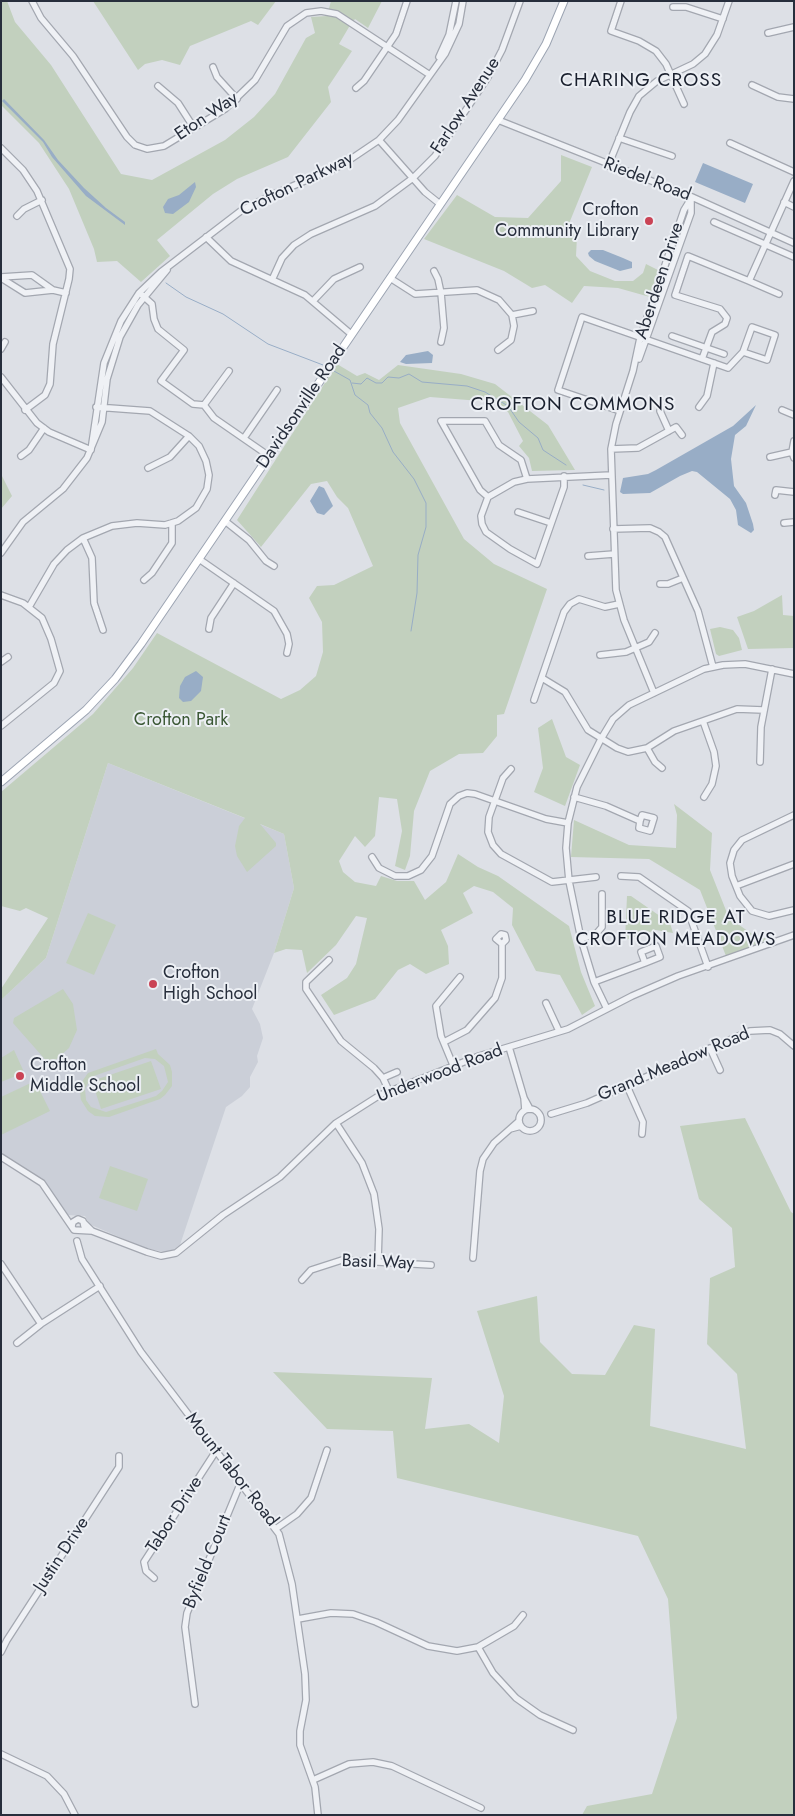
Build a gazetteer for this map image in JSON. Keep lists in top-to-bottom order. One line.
{"streets":{"main road":["Davidsonville Road"],"street":["Farlow Avenue","Eton Way","Riedel Road","Crofton Parkway","Aberdeen Drive","Grand Meadow Road","Underwood Road","Basil Way","Mount Tabor Road","Tabor Drive","Justin Drive","Byfield Court"]},"crossings":[["Eton Way","Crofton Parkway"],["Riedel Road","Aberdeen Drive"],["Riedel Road","Davidsonville Road"],["Underwood Road","Mount Tabor Road"],["Mount Tabor Road","Tabor Drive"],["Mount Tabor Road","Byfield Court"]],"districts":["CHARING CROSS","CROFTON COMMONS","BLUE RIDGE AT CROFTON MEADOWS"],"parks":["Crofton Park"],"places":["Crofton Community Library","Crofton High School","Crofton Middle School"]}
